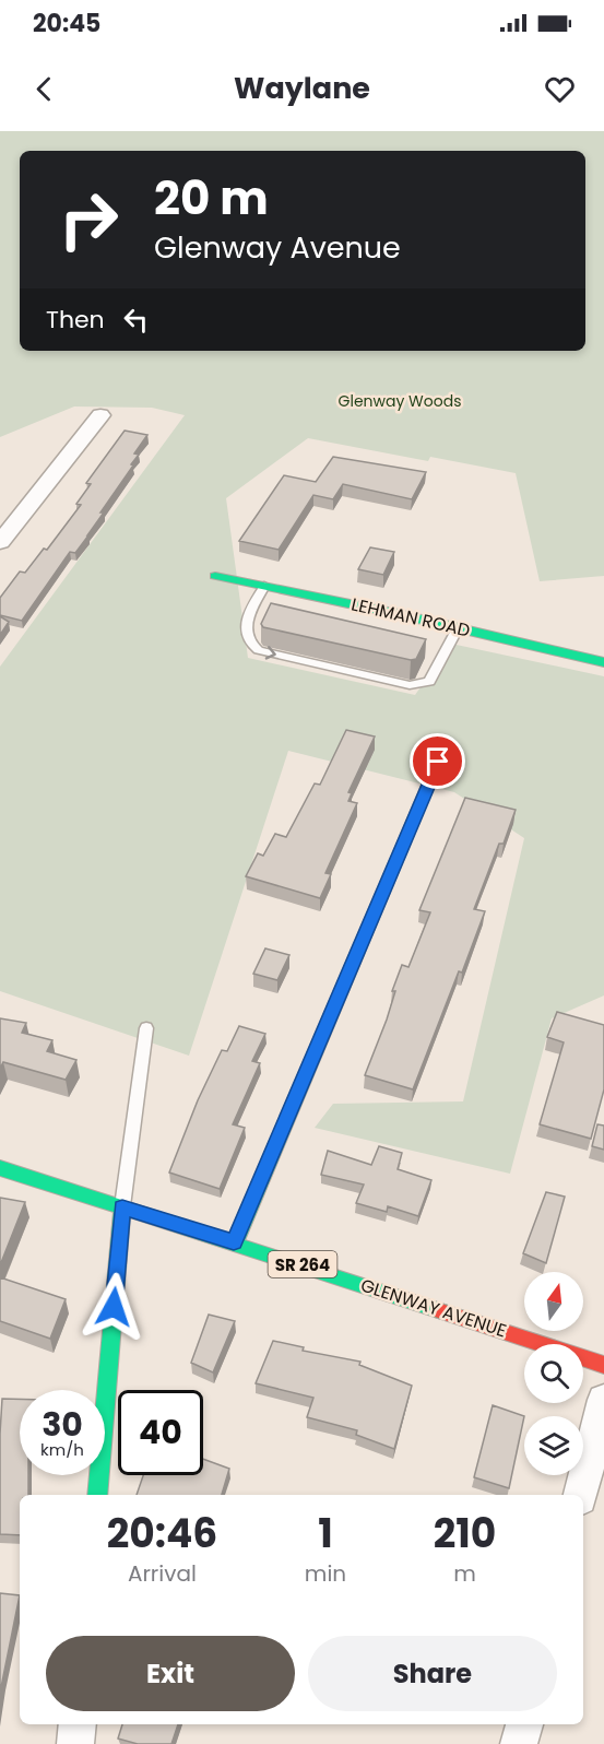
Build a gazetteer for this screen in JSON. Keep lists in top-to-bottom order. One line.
{"streets":{"street":["LEHMAN ROAD","SR 264","GLENWAY AVENUE"]},"parks":["Glenway Woods"],"north":"top","page":{"status":"20:45","header":"Waylane","turn":["20 m","Glenway Avenue"],"then":"Then","speed":"30 km/h","limit":"40","eta":["20:46","Arrival","1","min","210","m"],"buttons":["Exit","Share"]}}
